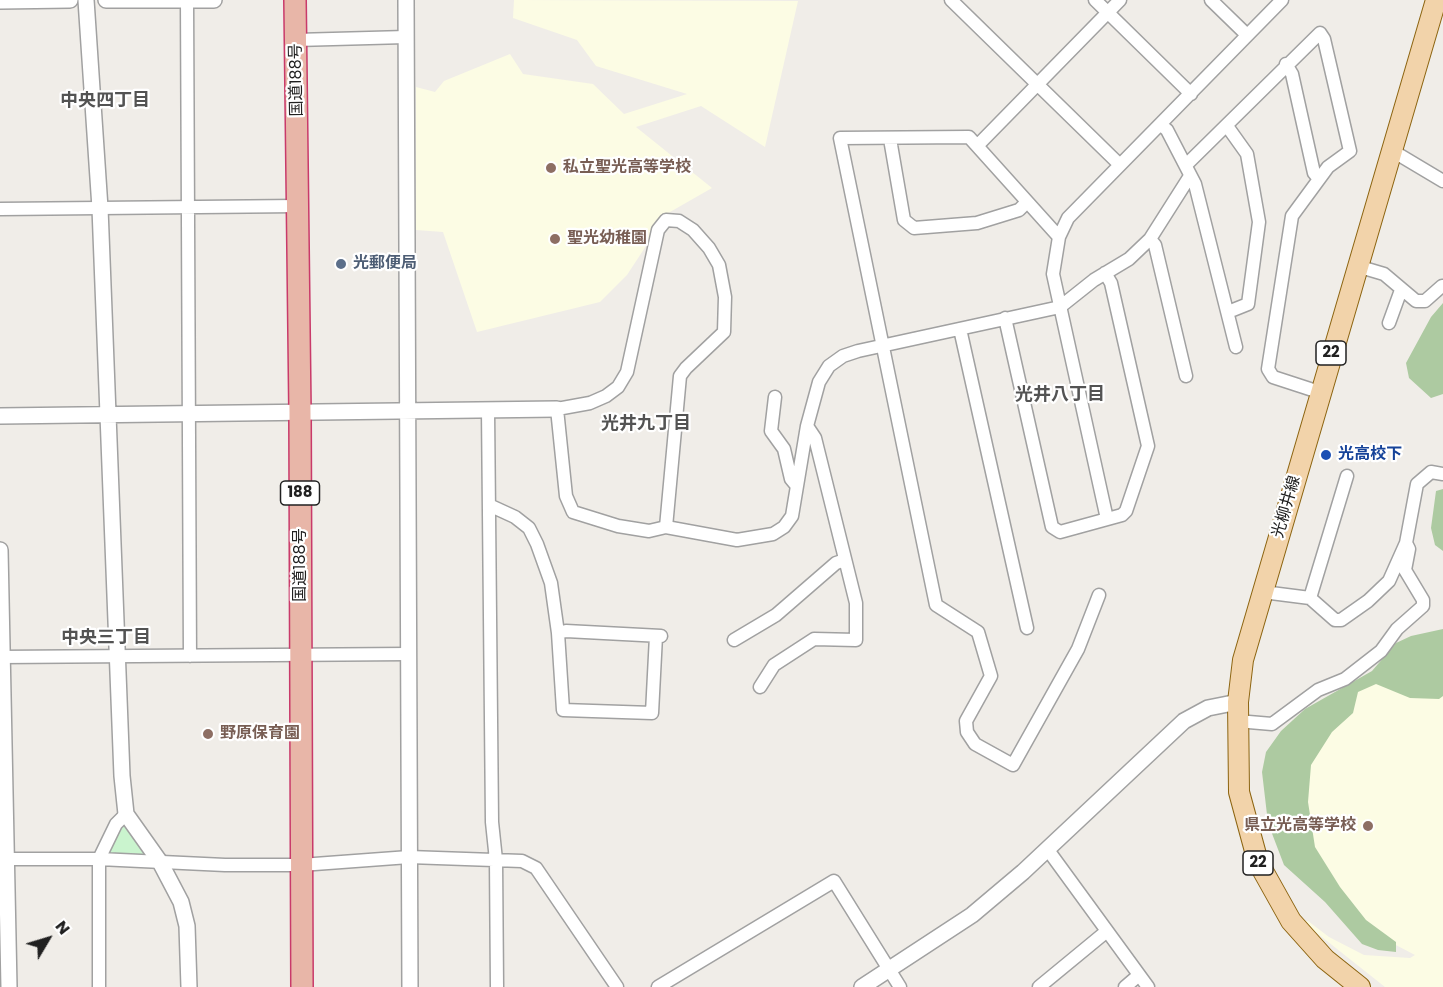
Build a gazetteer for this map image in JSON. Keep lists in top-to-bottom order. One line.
{"streets":{"highway":["国道188号","188"],"main road":["22","光柳井線"]},"districts":["中央四丁目","光井八丁目","光井九丁目","中央三丁目"],"places":["私立聖光高等学校","聖光幼稚園","光郵便局","光高校下","野原保育園","県立光高等学校"],"north":"top right"}
